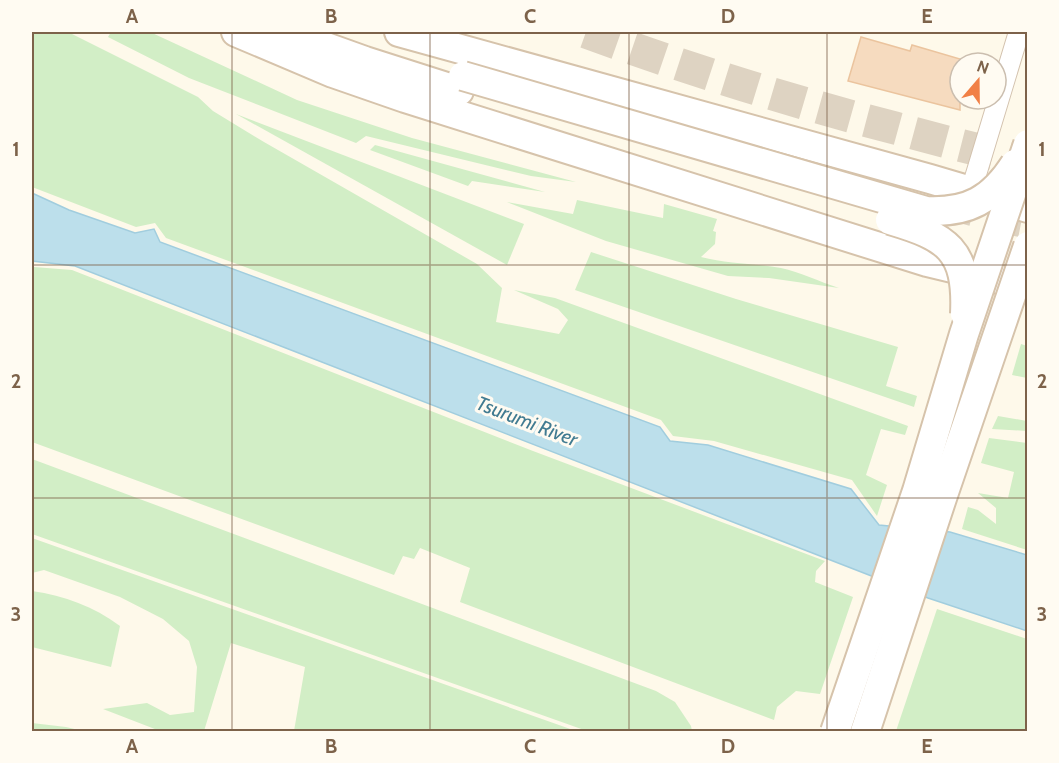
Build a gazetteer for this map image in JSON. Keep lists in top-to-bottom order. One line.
{"water":["Tsurumi River"],"north":"top","grid":{"columns":["A","B","C","D","E"],"rows":["1","2","3"]}}
